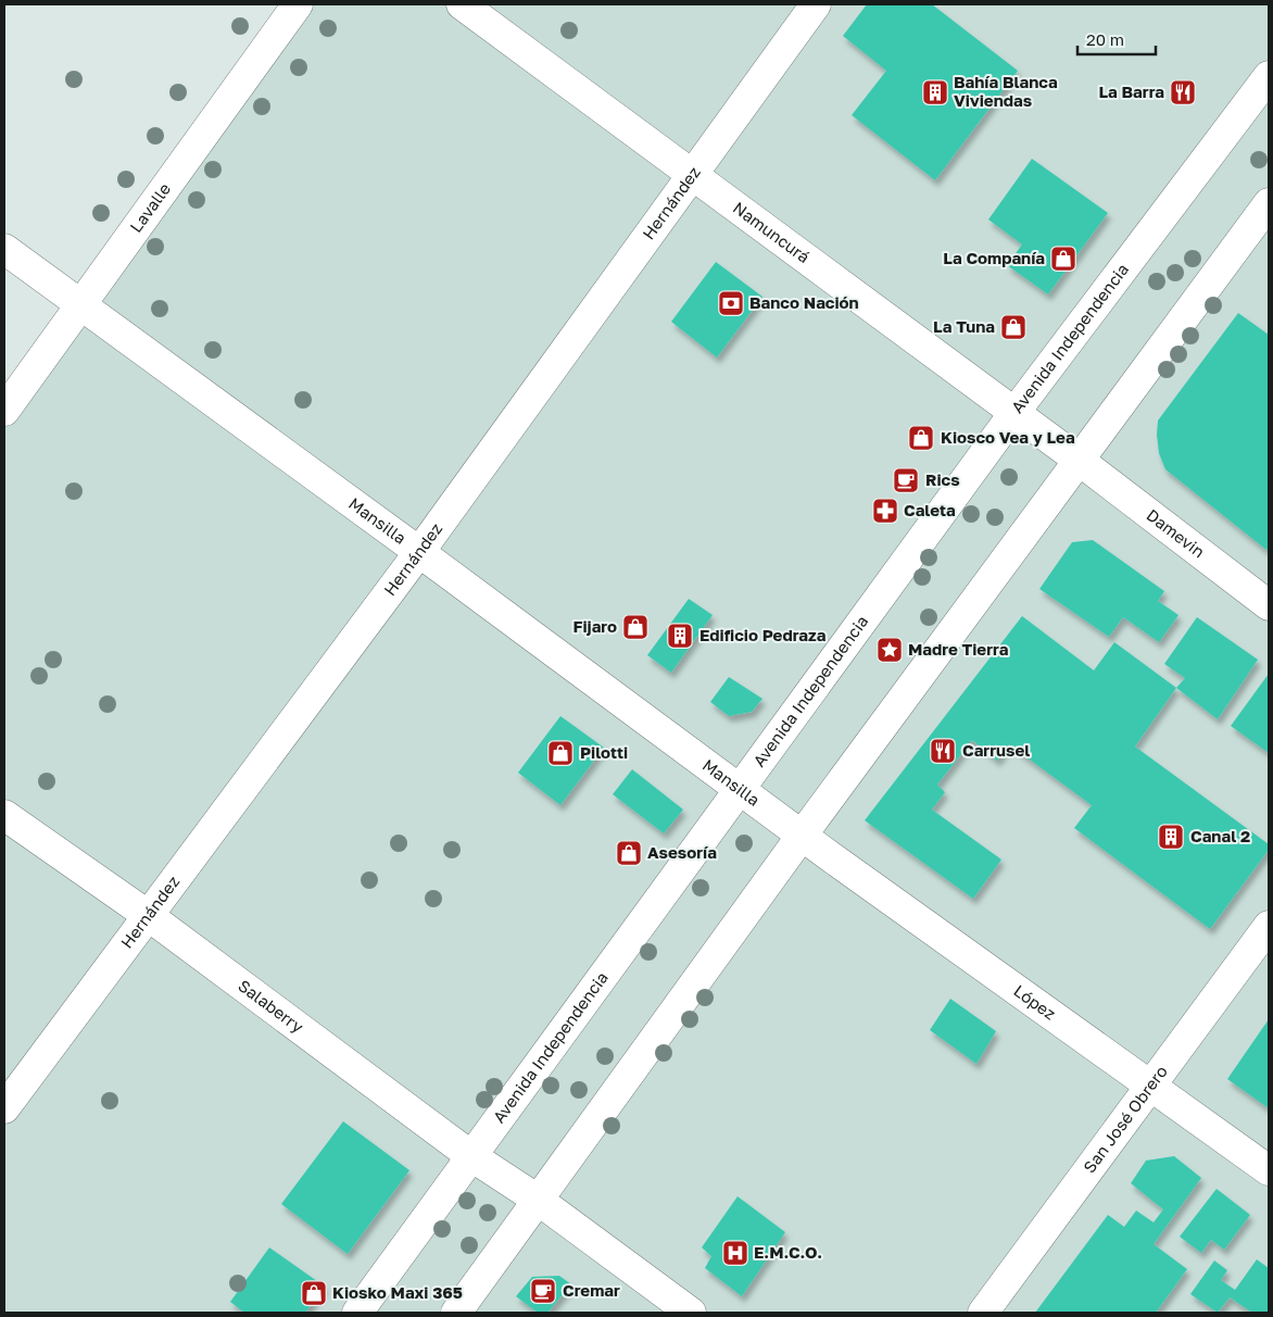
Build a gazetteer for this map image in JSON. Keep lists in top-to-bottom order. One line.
{"streets":{"street":["Hernández","Lavalle","Namuncurá","Avenida Independencia","Mansilla","Damevin","López","Salaberry","San José Obrero"]},"crossings":[["Hernández","Namuncurá"],["Hernández","Mansilla"],["Hernández","Salaberry"],["Lavalle","Mansilla"],["Namuncurá","Avenida Independencia"],["Namuncurá","Damevin"],["Avenida Independencia","Mansilla"],["Avenida Independencia","Salaberry"],["Mansilla","López"],["López","San José Obrero"]],"places":{"building":["Bahía Blanca Viviendas","Edificio Pedraza","Canal 2"],"restaurant":["La Barra","Carrusel"],"shop":["La Companía","La Tuna","Kiosco Vea y Lea","Fijaro","Pilotti","Asesoría","Kiosko Maxi 365"],"bank":["Banco Nación"],"cafe":["Rics","Cremar"],"pharmacy":["Caleta"],"place":["Madre Tierra"],"hospital":["E.M.C.O."]},"scale_bar":"20 m"}
